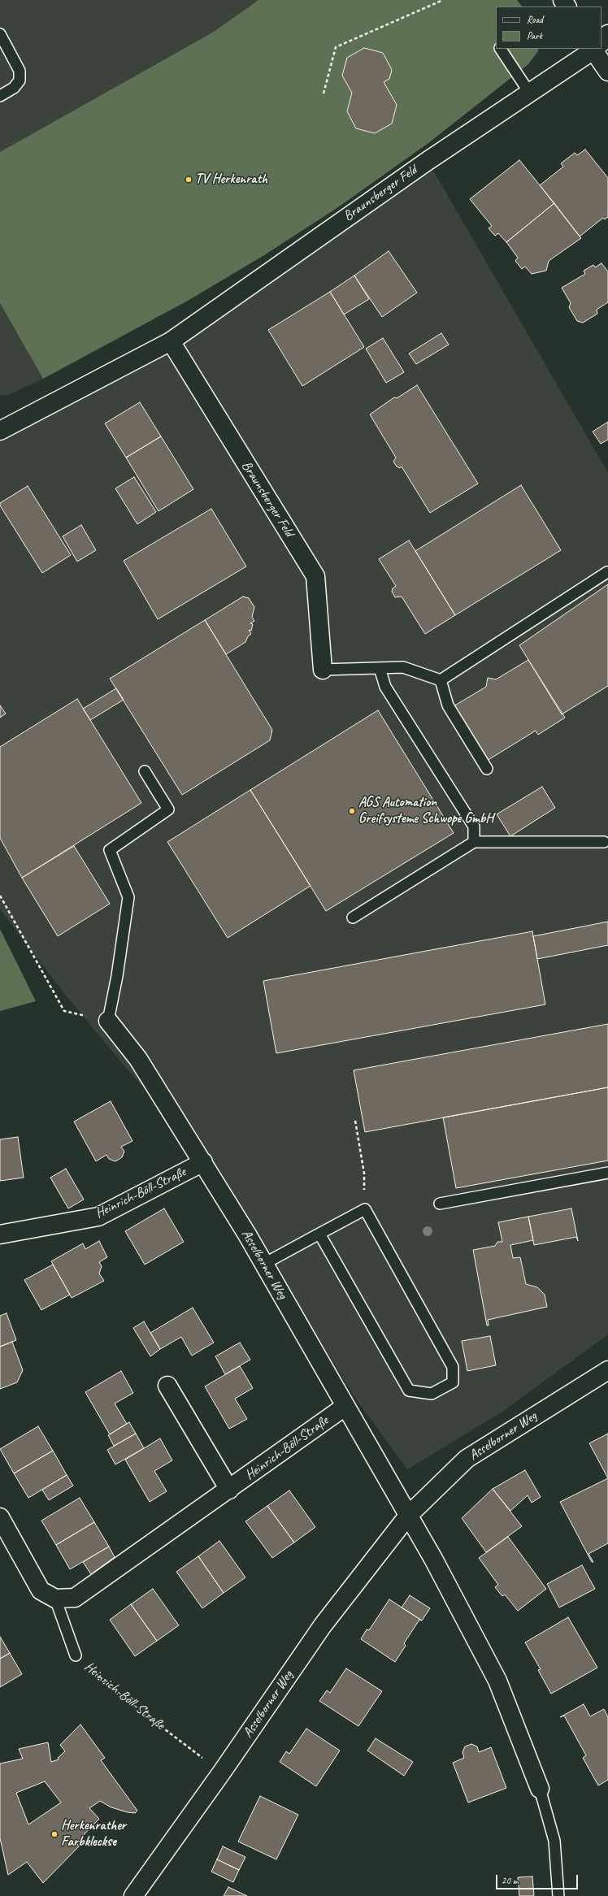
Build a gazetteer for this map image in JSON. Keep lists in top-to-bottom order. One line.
{"streets":{"street":["Braunsberger Feld","Heinrich-Böll-Straße","Asselborner Weg"]},"crossings":[["Heinrich-Böll-Straße","Asselborner Weg"]],"places":["TV Herkenrath","AGS Automation Greifsysteme Schwope GmbH","Herkenrather Farbkleckse"],"legend":["Road","Park"],"scale_bar":"20 m"}
